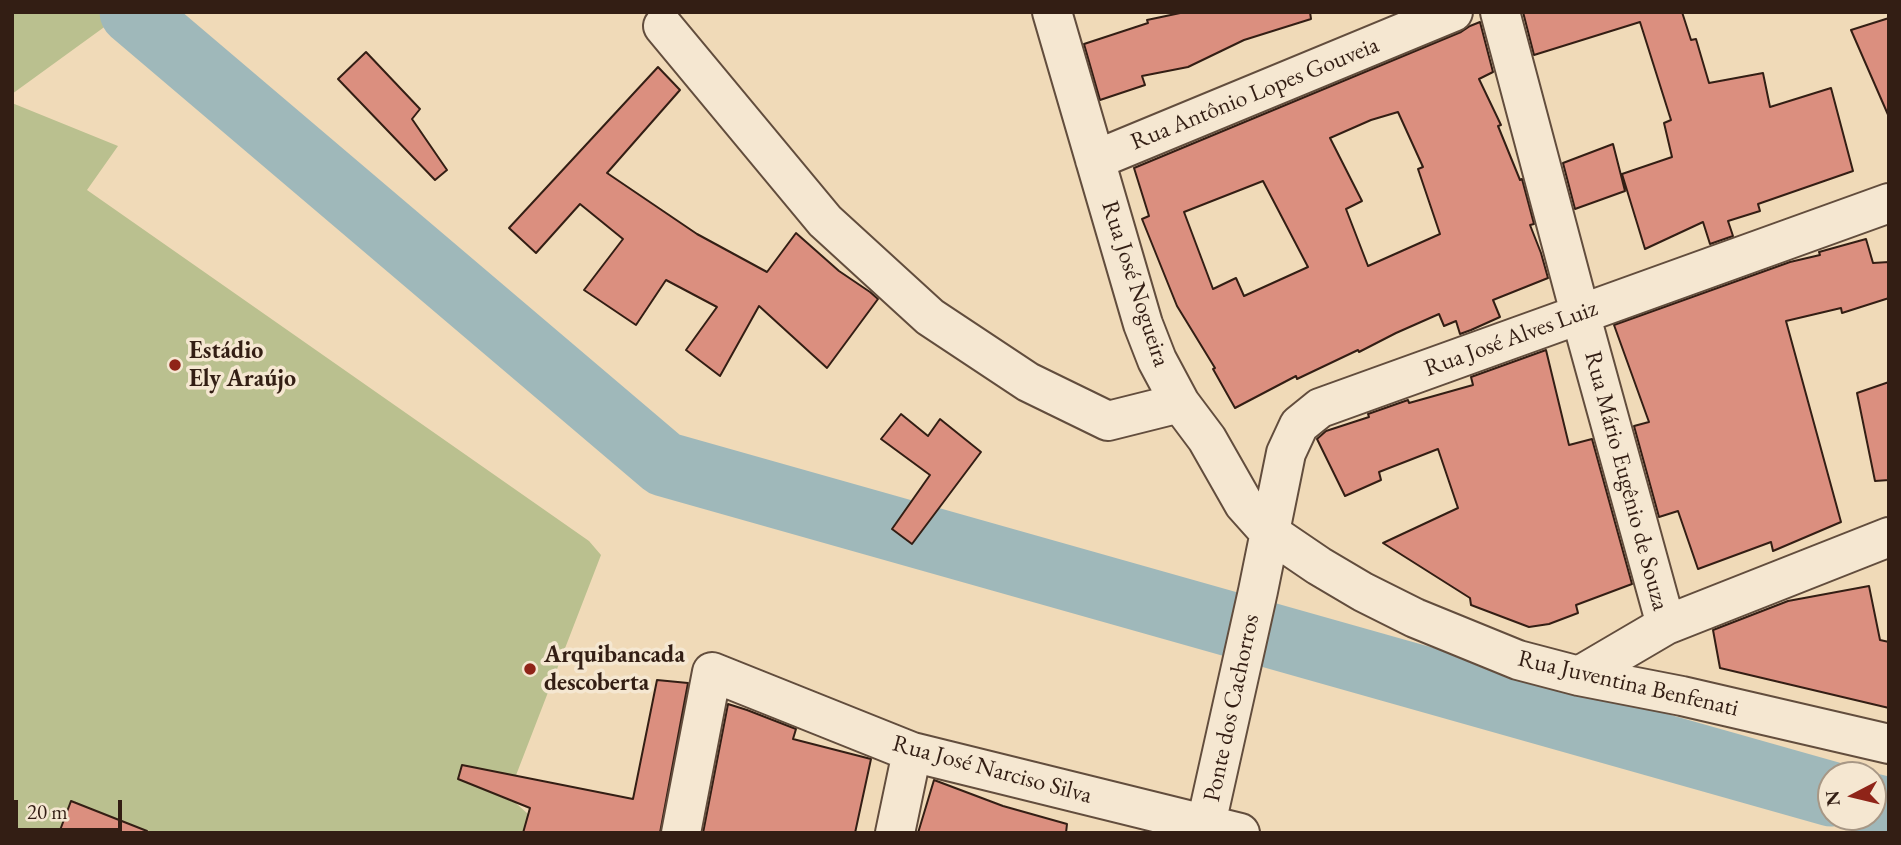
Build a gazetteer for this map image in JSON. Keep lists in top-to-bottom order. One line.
{"streets":{"street":["Rua Antônio Lopes Gouveia","Rua José Nogueira","Rua José Alves Luiz","Rua Mário Eugênio de Souza","Rua Juventina Benfenati","Ponte dos Cachorros","Rua José Narciso Silva"]},"crossings":[["Rua Antônio Lopes Gouveia","Rua José Nogueira"],["Rua José Nogueira","Rua José Alves Luiz"],["Rua José Nogueira","Rua Juventina Benfenati"],["Rua José Alves Luiz","Rua Mário Eugênio de Souza"],["Rua José Alves Luiz","Rua Juventina Benfenati"],["Rua José Alves Luiz","Ponte dos Cachorros"],["Ponte dos Cachorros","Rua José Narciso Silva"]],"places":["Estádio Ely Araújo","Arquibancada descoberta"],"scale_bar":"20 m","north":"left"}
